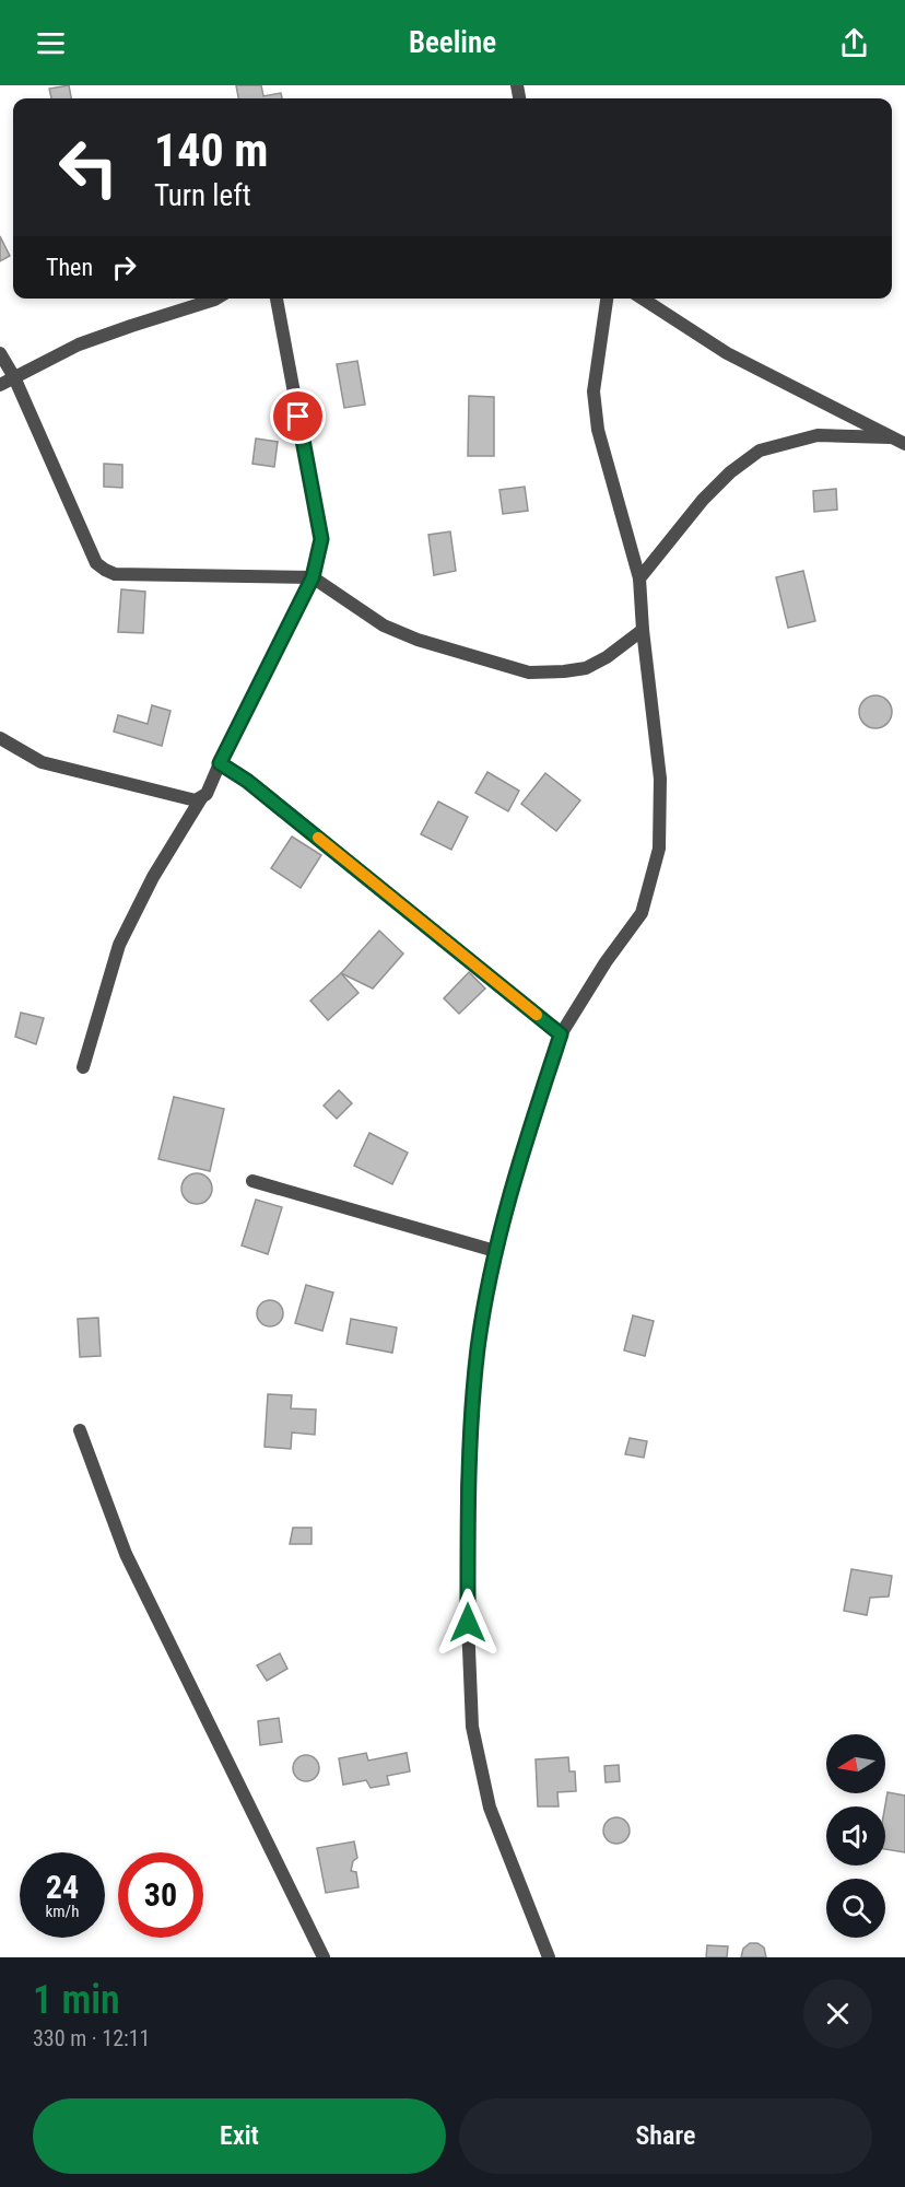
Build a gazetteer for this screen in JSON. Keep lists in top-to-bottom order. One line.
{"north":"left","page":{"header":"Beeline","turn":["140 m","Turn left"],"then":"Then","speed":"24 km/h","limit":"30","heading":["1 min","330 m · 12:11"],"buttons":["Exit","Share"]}}
